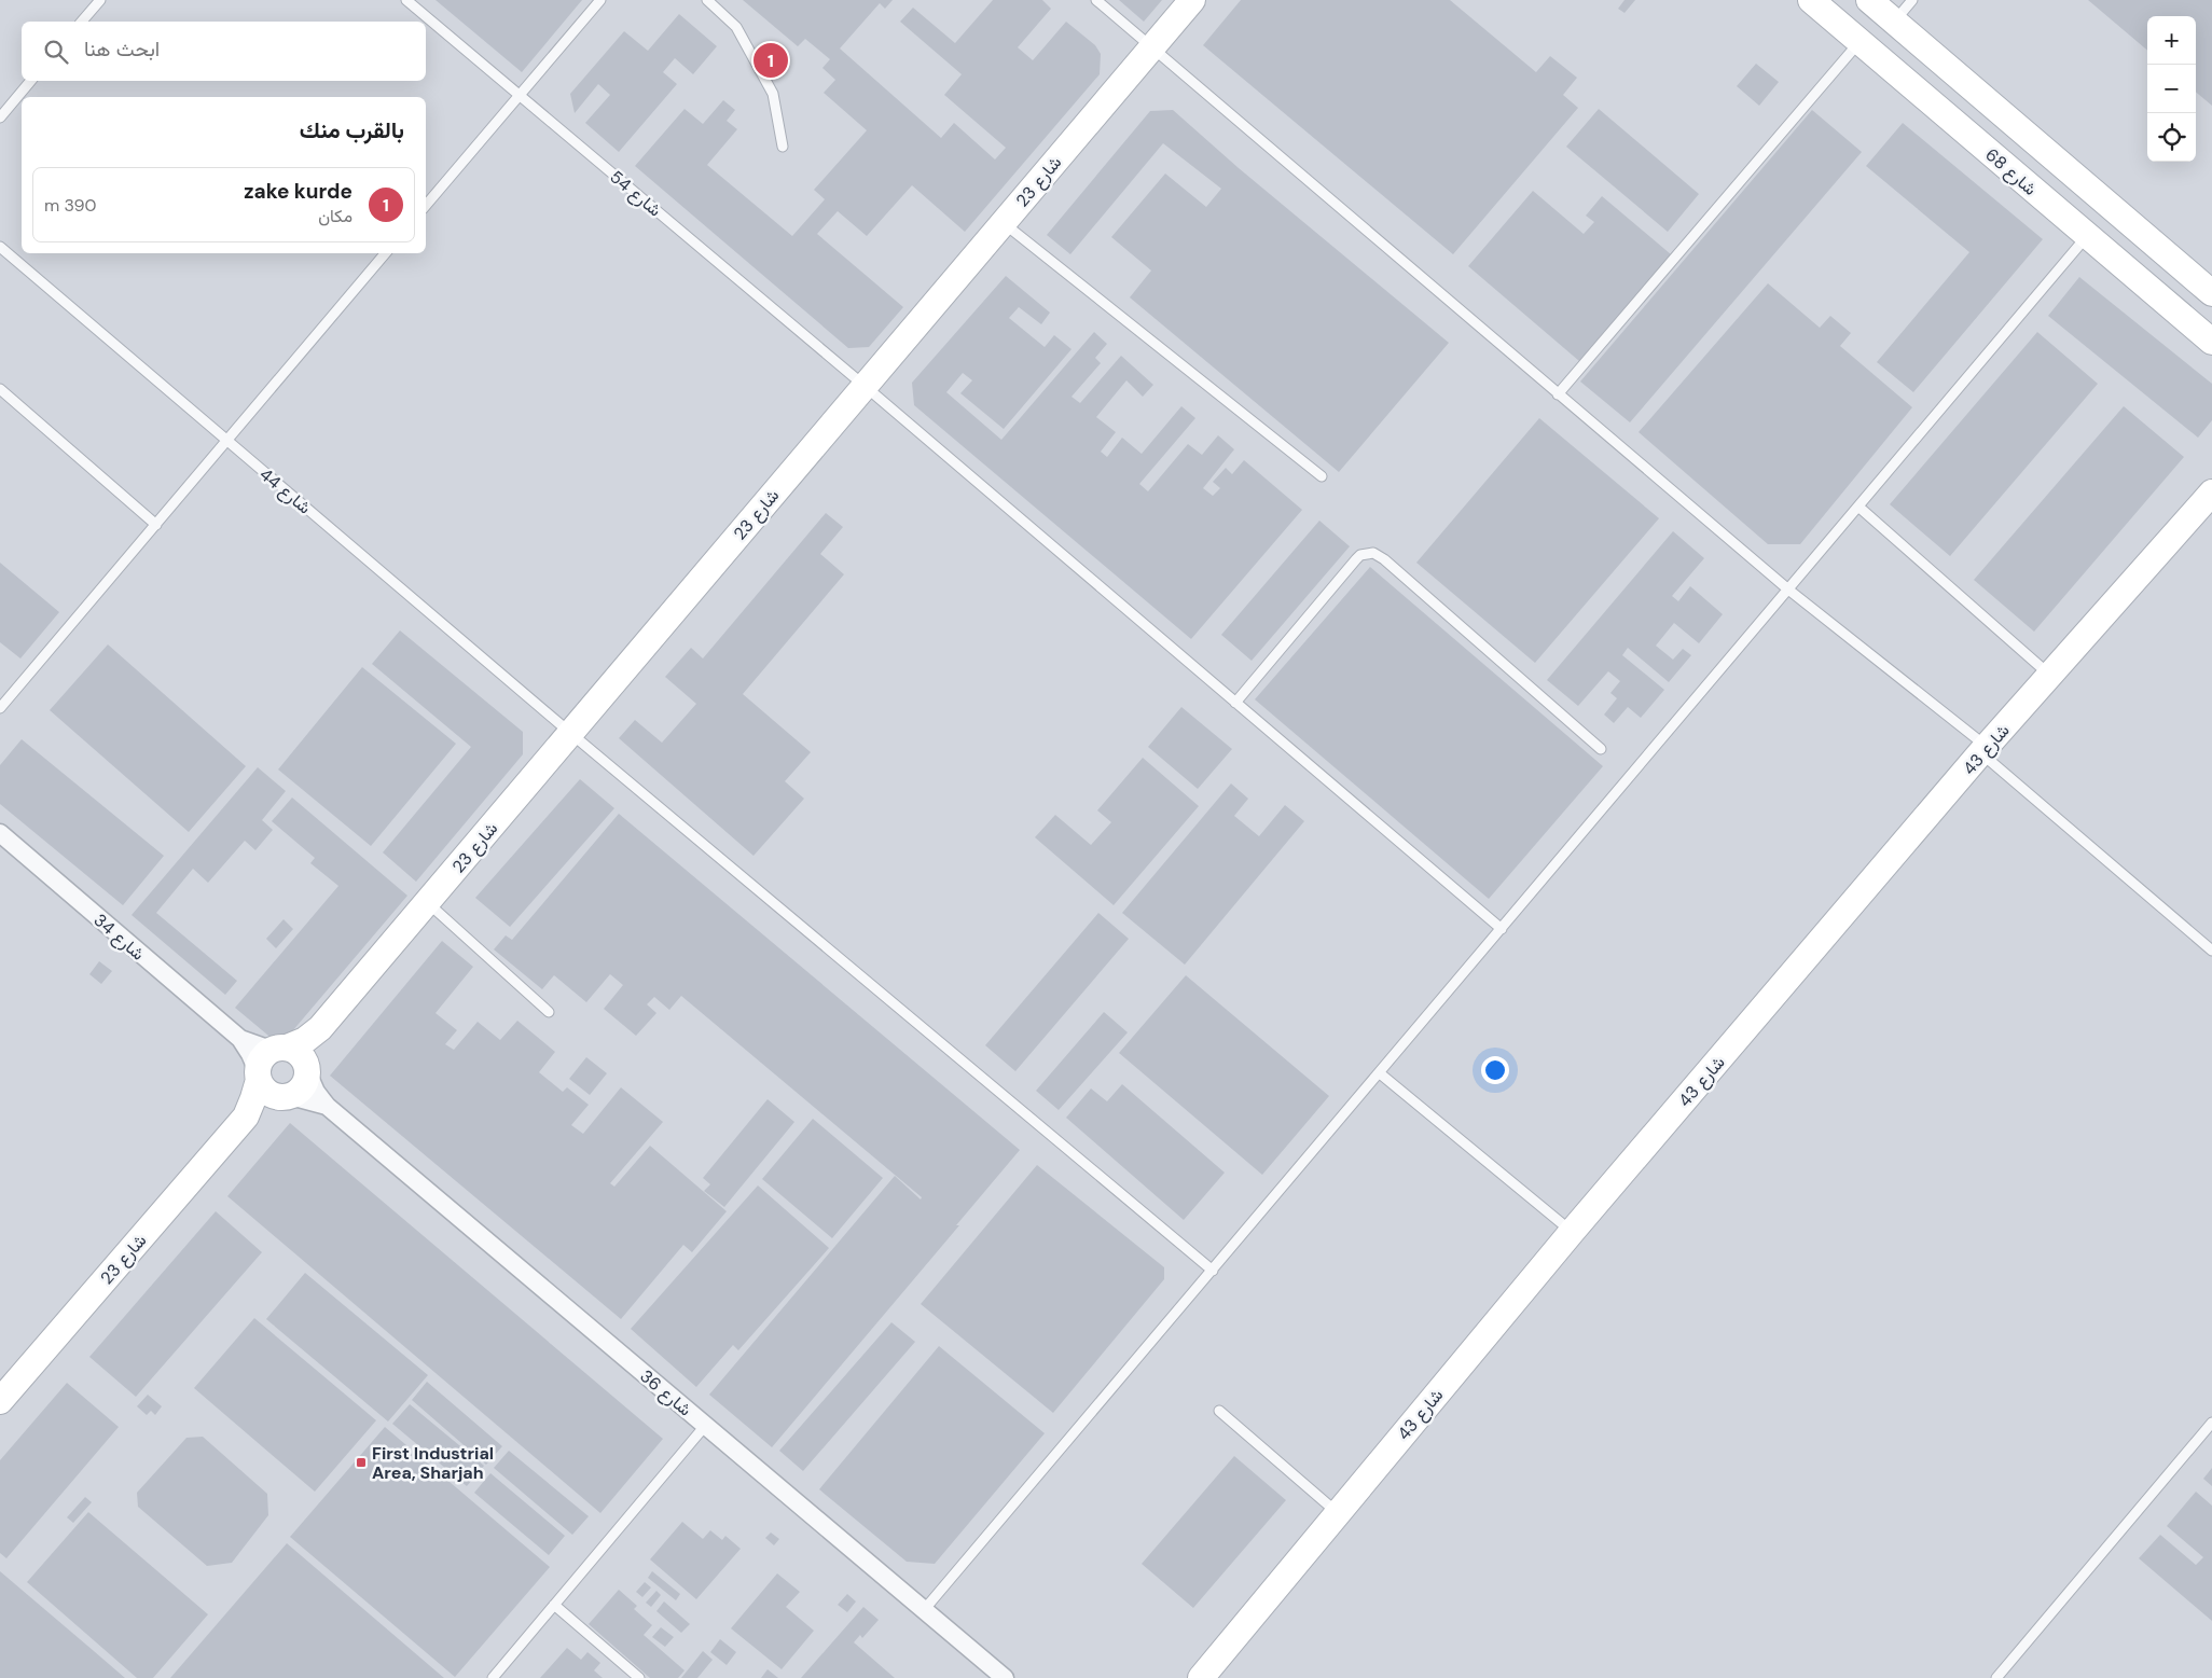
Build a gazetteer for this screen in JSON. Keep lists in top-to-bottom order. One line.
{"streets":{"street":["شارع 68","شارع 23","شارع 43","شارع 34","شارع 36"],"lane":["شارع 54","شارع 44"]},"crossings":[["شارع 23","شارع 54"],["شارع 23","شارع 44"],["شارع 23","شارع 34"],["شارع 23","شارع 36"],["شارع 34","شارع 36"]],"places":{"transit":["First Industrial Area, Sharjah"]},"page":{"map_buttons":["+","−"],"search":"ابحث هنا","pins":"1","heading":"بالقرب منك","list":[{"mark":"1","name":"zake kurde","note":"مكان","value":"390 m"}]}}
